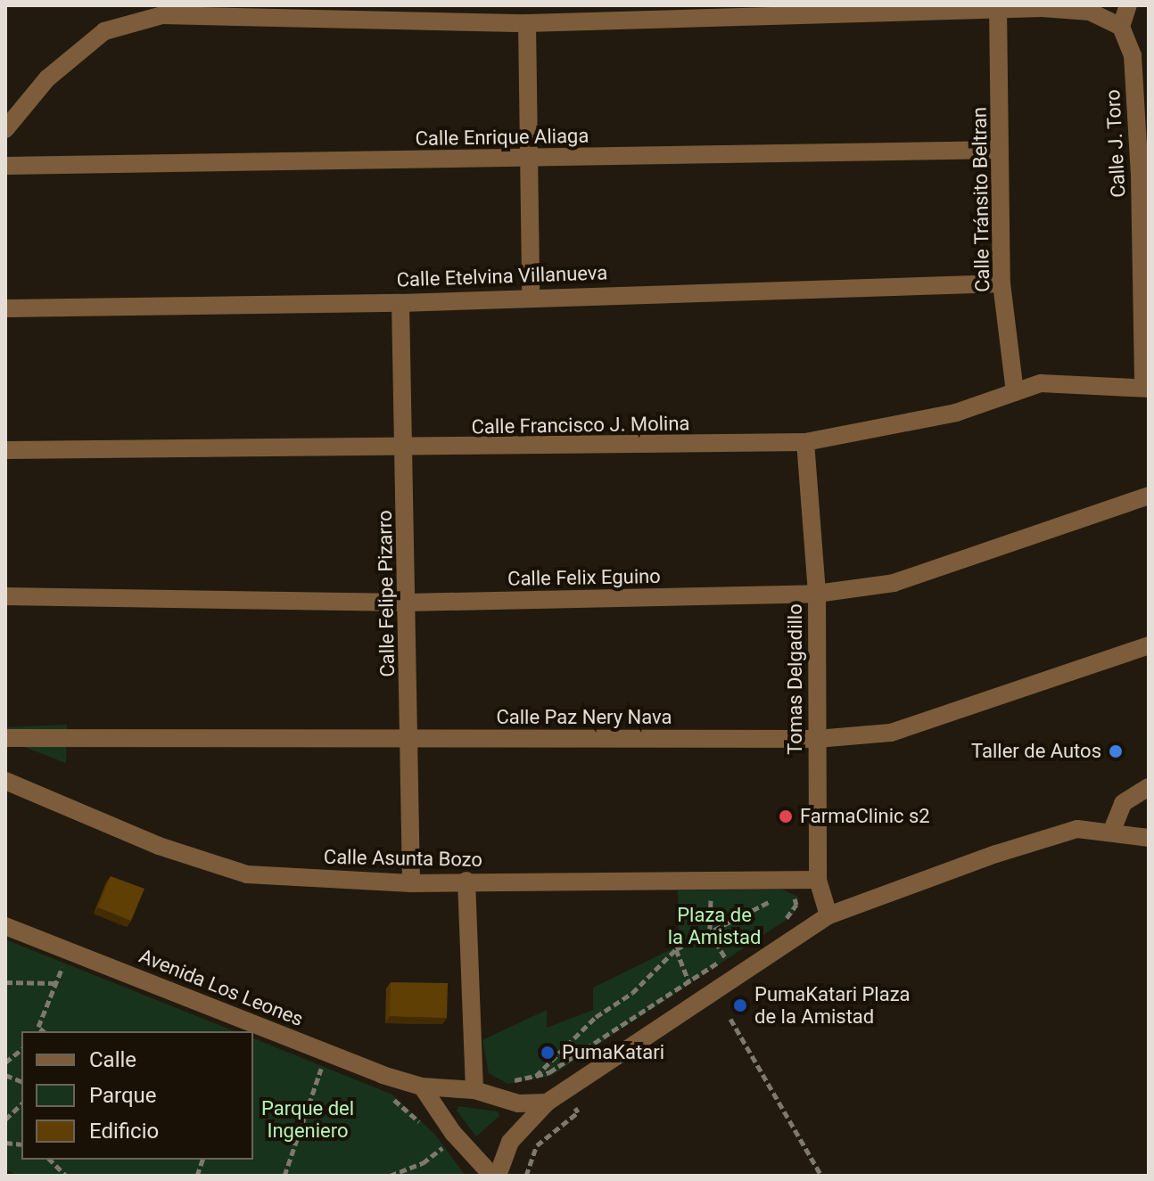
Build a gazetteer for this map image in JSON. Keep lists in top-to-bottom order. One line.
{"streets":{"street":["Calle Enrique Aliaga","Calle J. Toro","Calle Tránsito Beltran","Calle Etelvina Villanueva","Calle Francisco J. Molina","Calle Felix Eguino","Calle Felipe Pizarro","Tomas Delgadillo","Calle Paz Nery Nava","Calle Asunta Bozo","Avenida Los Leones"]},"crossings":[["Calle Enrique Aliaga","Calle Tránsito Beltran"],["Calle J. Toro","Calle Francisco J. Molina"],["Calle Tránsito Beltran","Calle Etelvina Villanueva"],["Calle Tránsito Beltran","Calle Francisco J. Molina"],["Calle Etelvina Villanueva","Calle Felipe Pizarro"],["Calle Francisco J. Molina","Calle Felipe Pizarro"],["Calle Francisco J. Molina","Tomas Delgadillo"],["Calle Felix Eguino","Calle Felipe Pizarro"],["Calle Felix Eguino","Tomas Delgadillo"],["Calle Felipe Pizarro","Calle Paz Nery Nava"],["Calle Felipe Pizarro","Calle Asunta Bozo"],["Tomas Delgadillo","Calle Paz Nery Nava"],["Tomas Delgadillo","Calle Asunta Bozo"]],"parks":["Plaza de la Amistad","Parque del Ingeniero"],"places":["Taller de Autos","FarmaClinic s2","PumaKatari Plaza de la Amistad","PumaKatari"],"legend":["Calle","Parque","Edificio"]}
